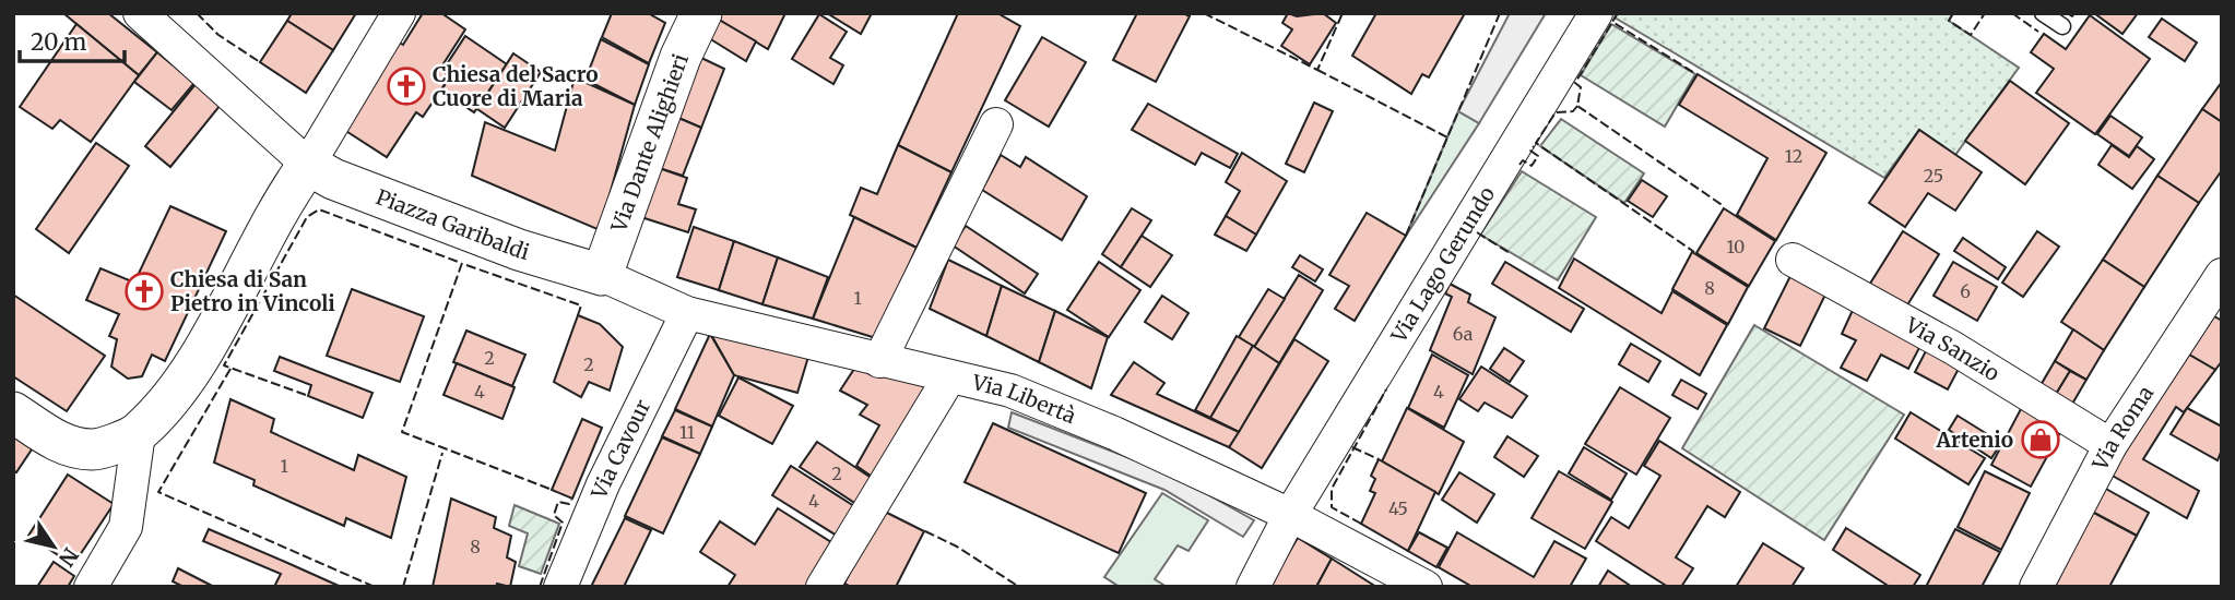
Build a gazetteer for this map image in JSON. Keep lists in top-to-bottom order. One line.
{"streets":{"street":["Via Dante Alighieri","Piazza Garibaldi","Via Lago Gerundo","Via Sanzio","Via Libertà","Via Roma","Via Cavour"]},"crossings":[["Via Dante Alighieri","Piazza Garibaldi"],["Via Dante Alighieri","Via Libertà"],["Piazza Garibaldi","Via Libertà"],["Via Lago Gerundo","Via Libertà"],["Via Sanzio","Via Roma"],["Via Libertà","Via Cavour"]],"places":{"church":["Chiesa del Sacro Cuore di Maria","Chiesa di San Pietro in Vincoli"],"shop":["Artenio"]},"house_numbers":["12","25","10","8","6","1","6a","2","2","4","4","11","1","2","4","45","8"],"scale_bar":"20 m","north":"bottom right"}
